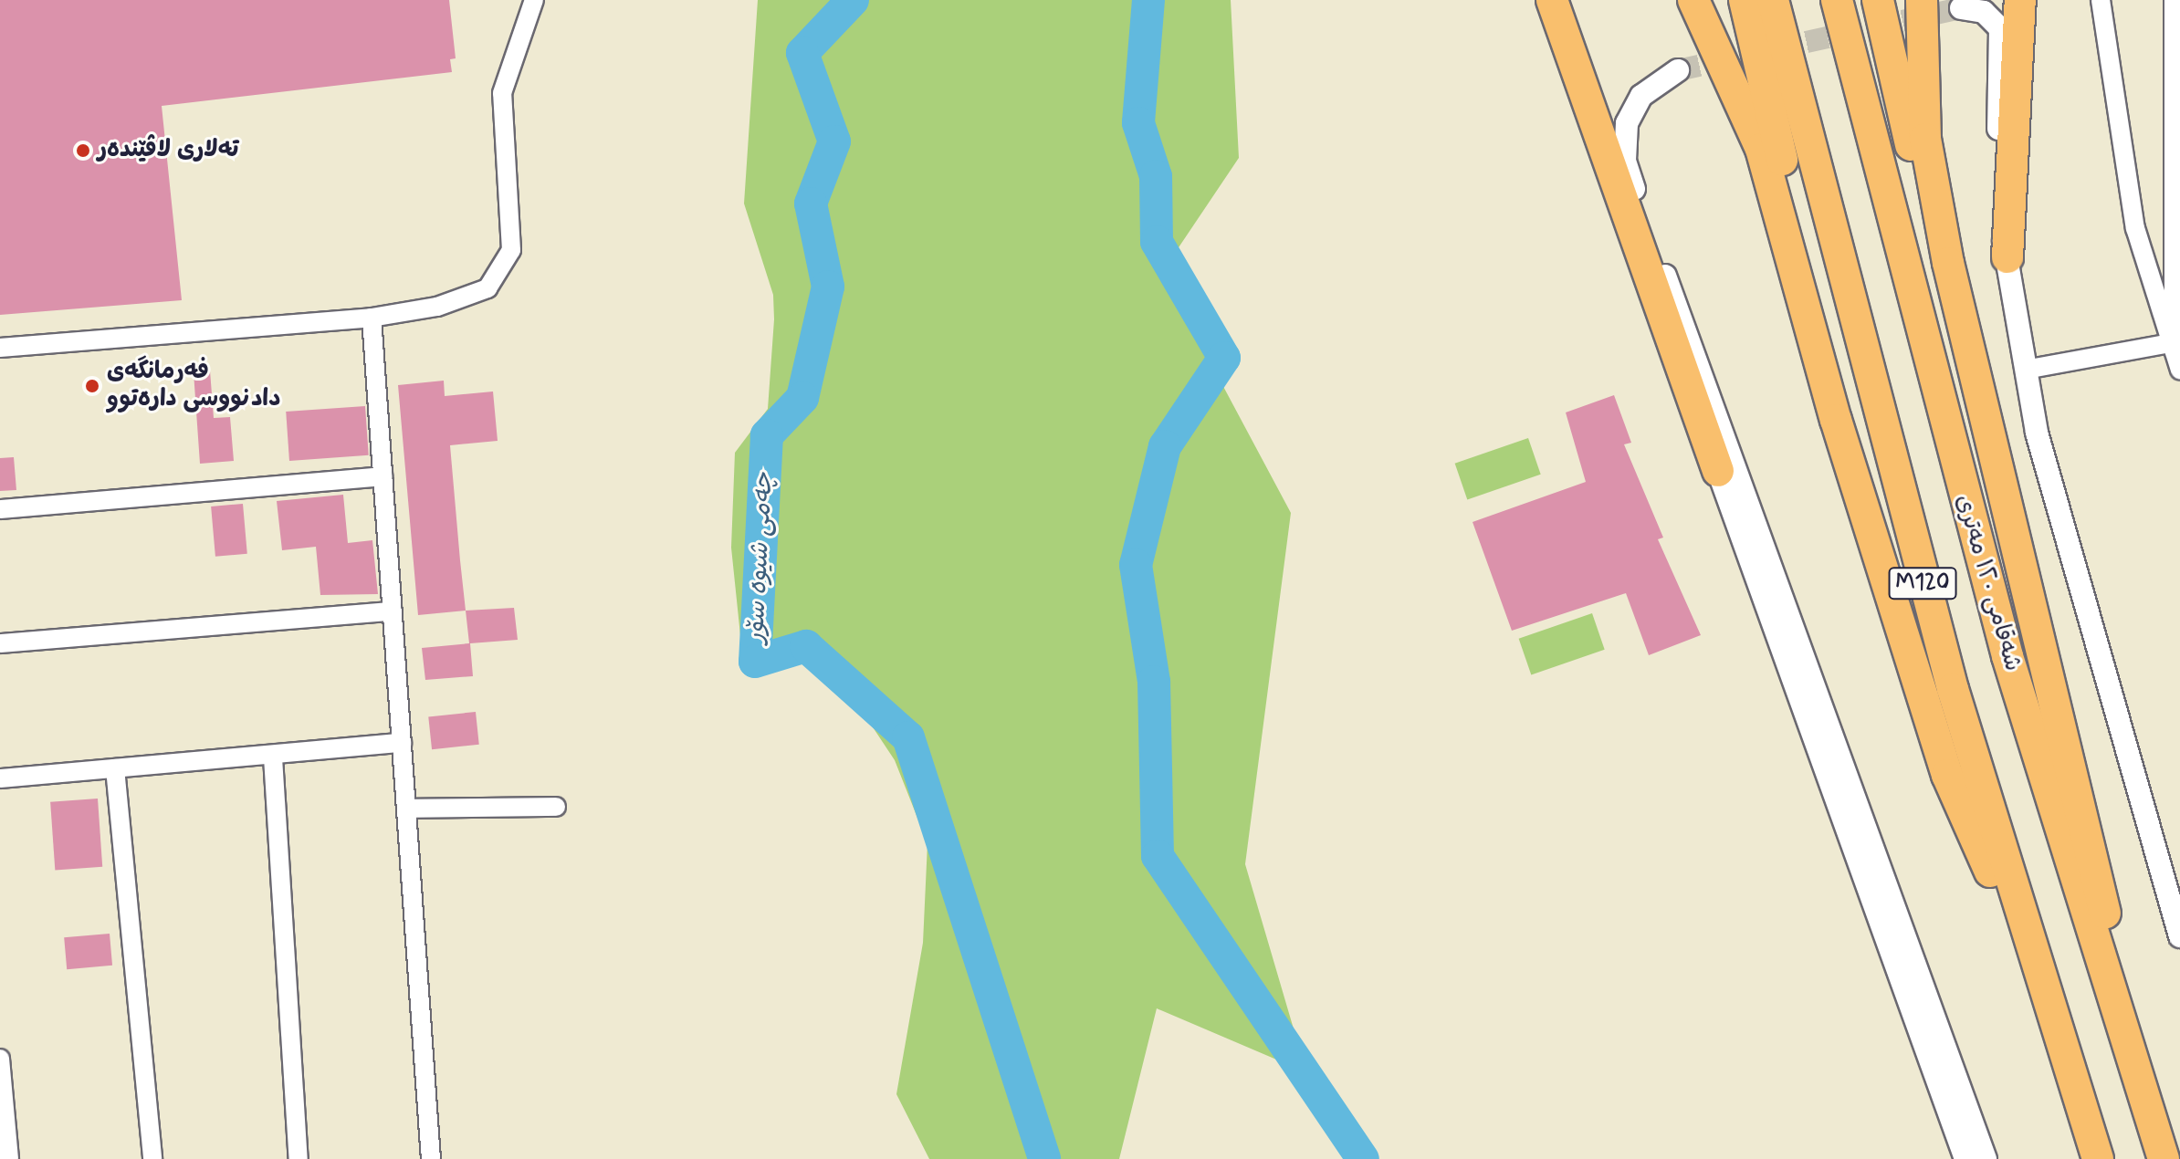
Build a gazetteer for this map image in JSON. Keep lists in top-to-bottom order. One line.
{"streets":{"highway":["M120","شەقامی ١٢٠ مەتری"]},"water":["چەمی شیوە سۆر"],"places":["تەلاری لاڤێندەر","فەرمانگەی دادنووسی دارەتوو"]}
